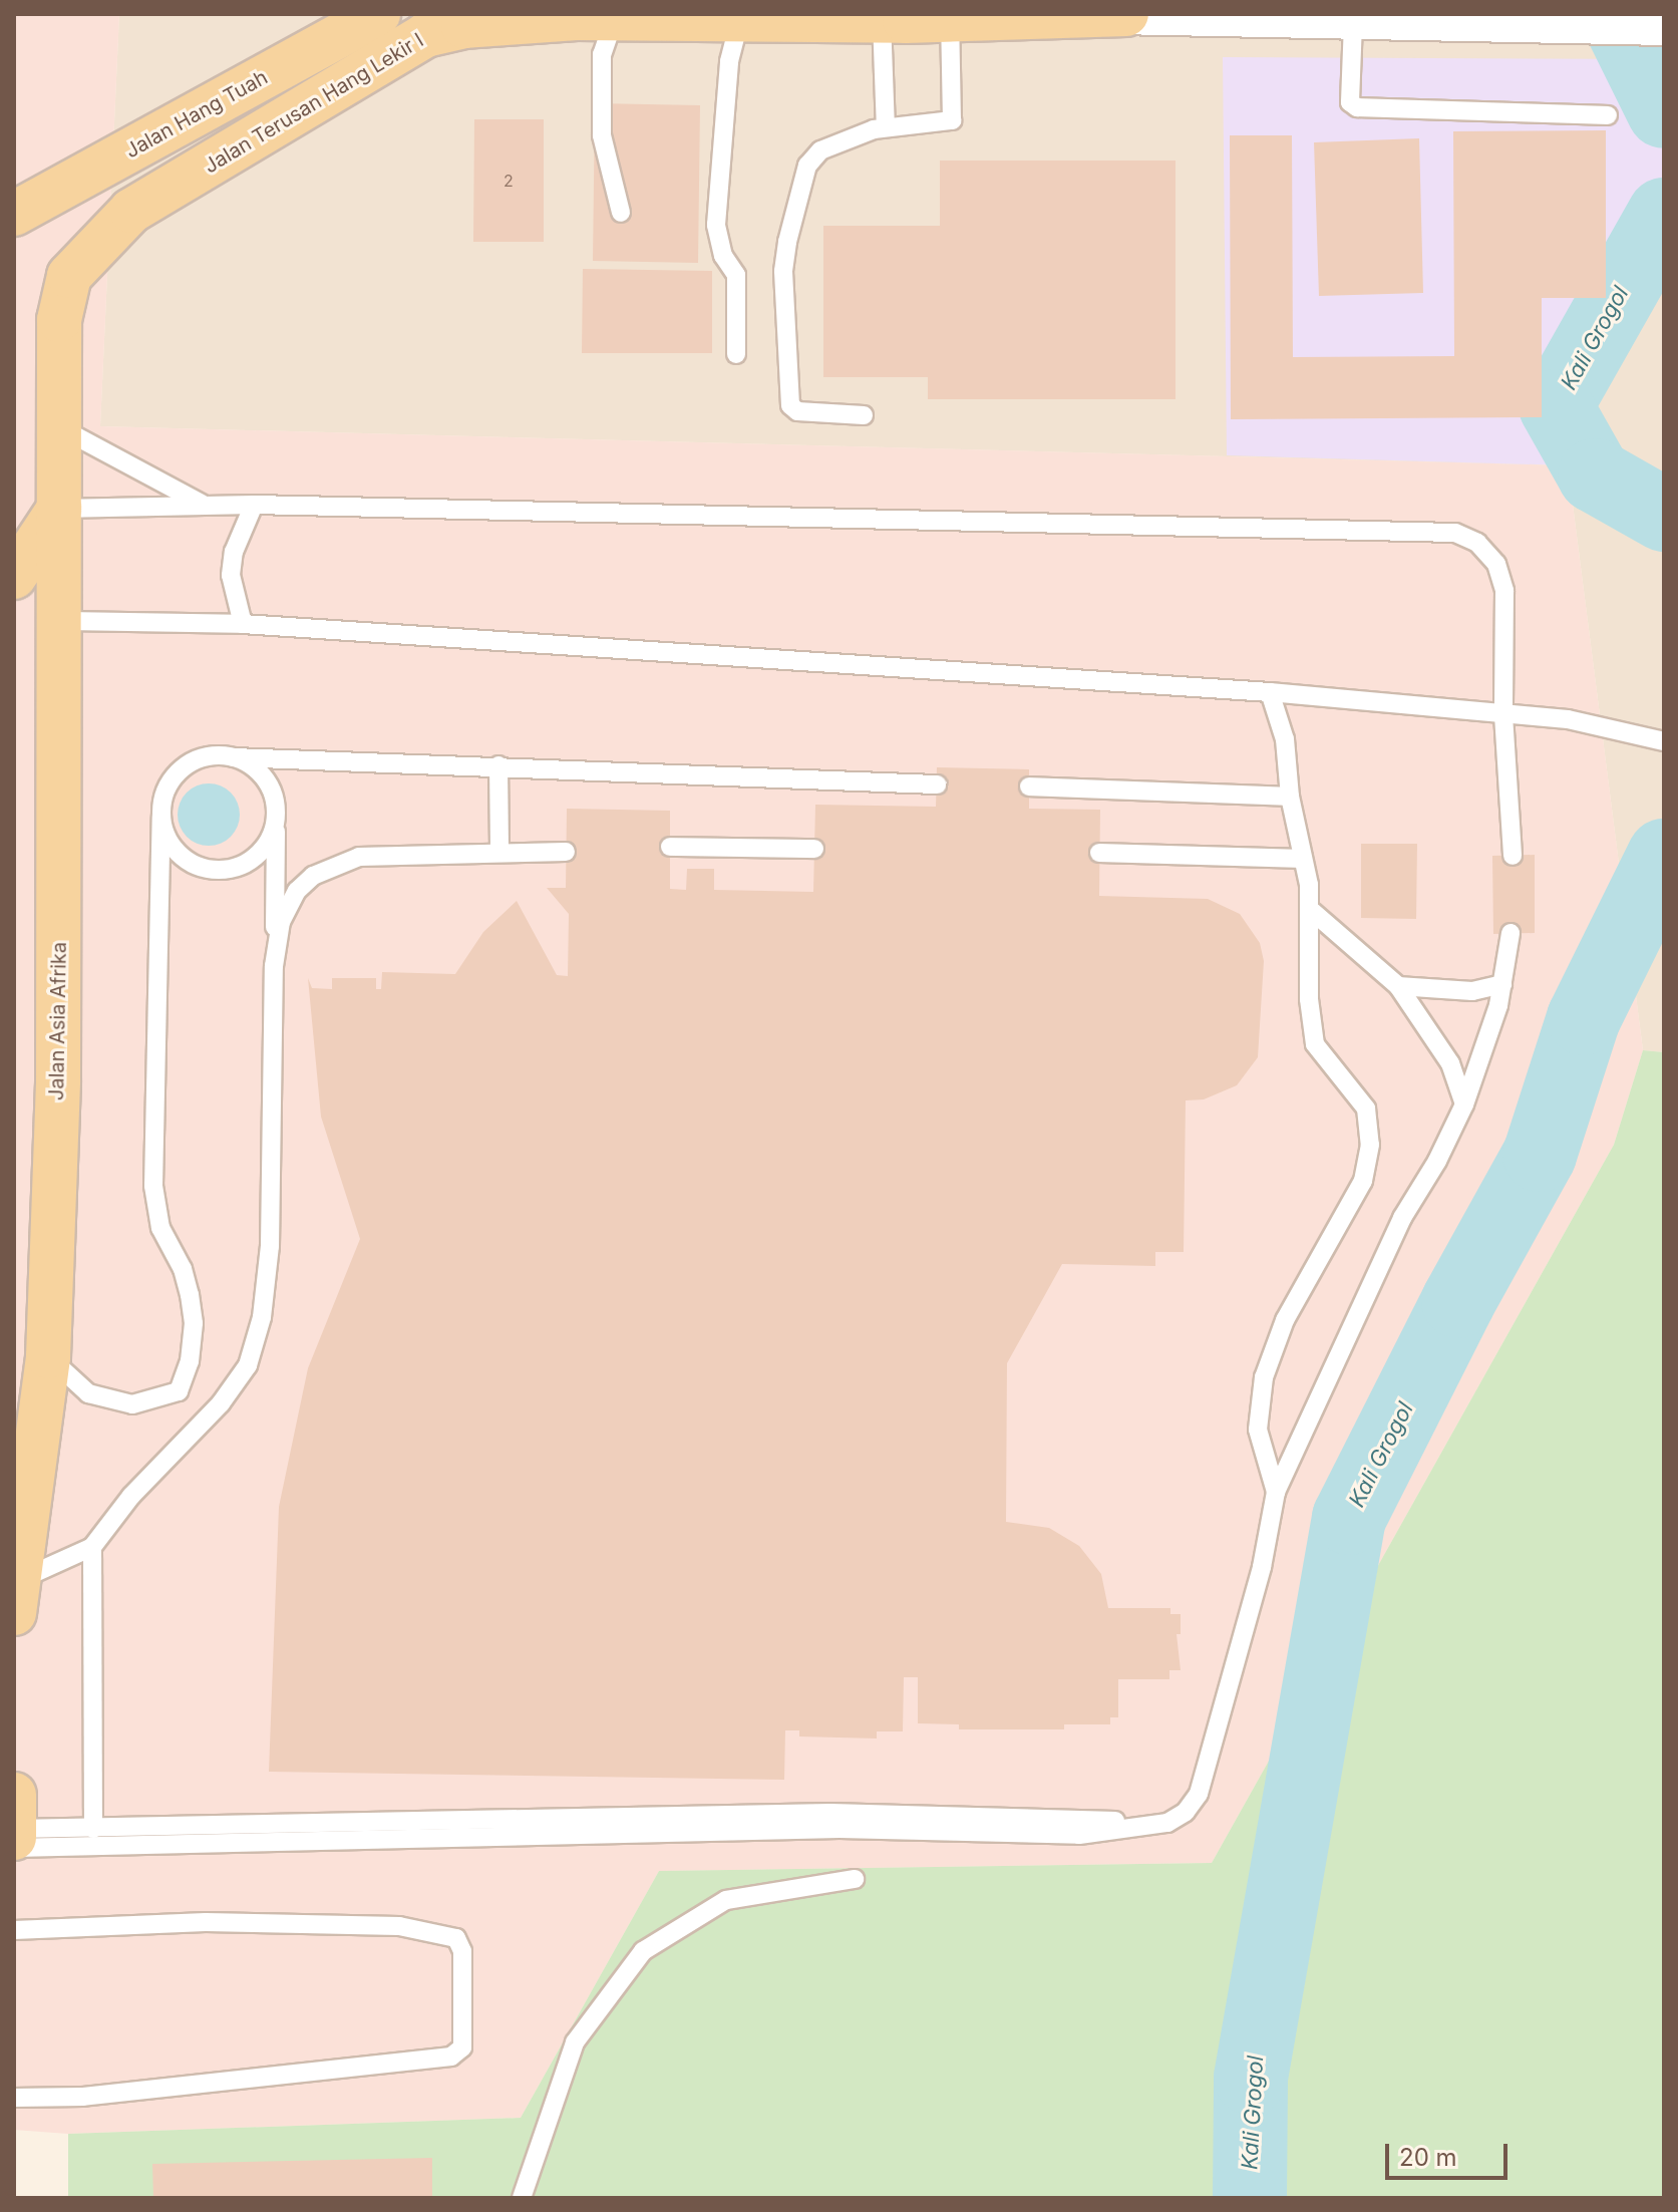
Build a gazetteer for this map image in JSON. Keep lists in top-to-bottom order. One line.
{"streets":{"main road":["Jalan Terusan Hang Lekir I","Jalan Hang Tuah","Jalan Asia Afrika"]},"crossings":[["Jalan Terusan Hang Lekir I","Jalan Asia Afrika"]],"water":["Kali Grogol"],"house_numbers":["2"],"scale_bar":"20 m"}
